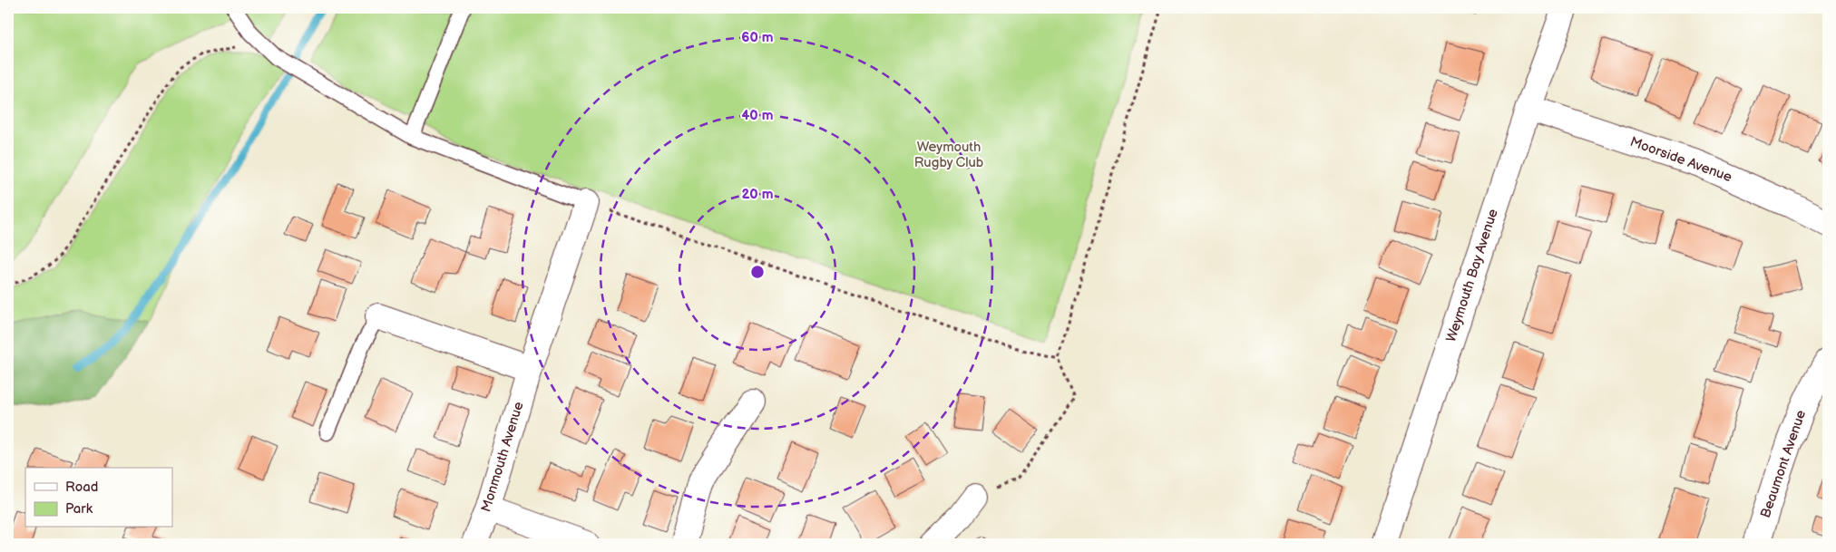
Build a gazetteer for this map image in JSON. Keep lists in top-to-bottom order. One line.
{"streets":{"street":["Moorside Avenue","Weymouth Bay Avenue","Monmouth Avenue","Beaumont Avenue"]},"crossings":[["Moorside Avenue","Weymouth Bay Avenue"]],"parks":["Weymouth Rugby Club"],"legend":["Road","Park"],"rings":["60 m","40 m","20 m"]}
